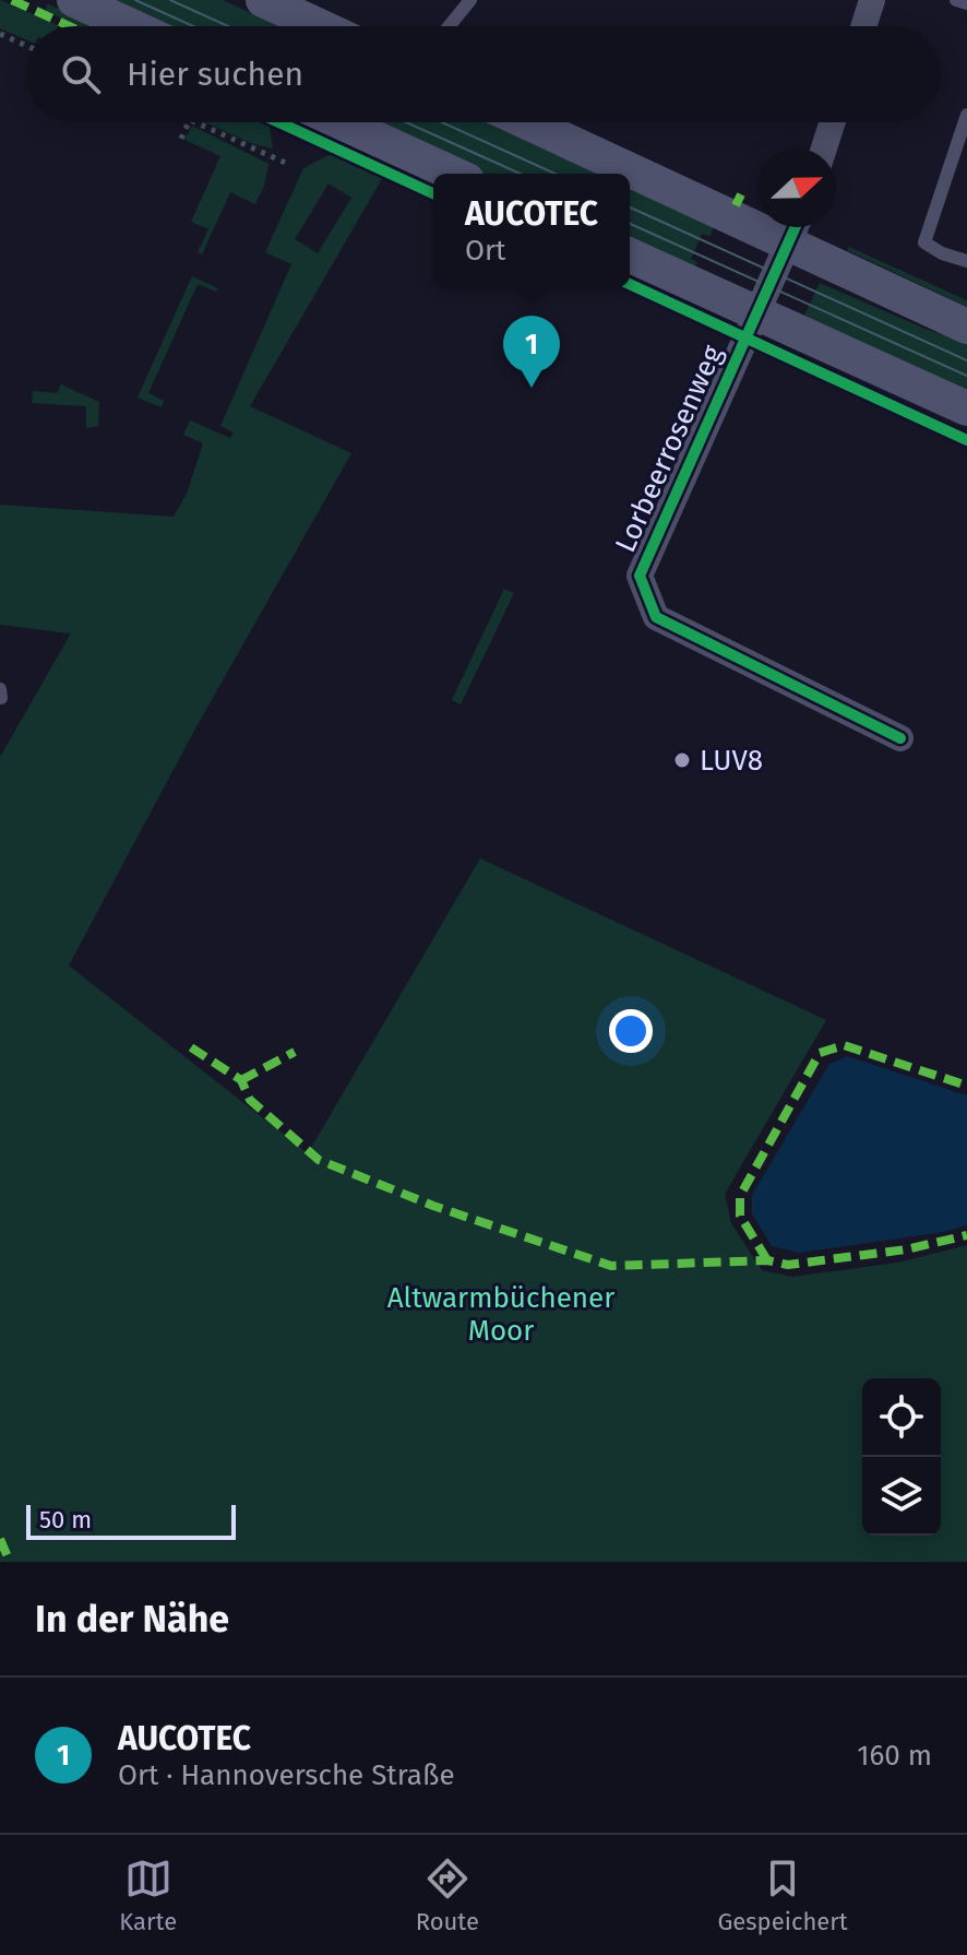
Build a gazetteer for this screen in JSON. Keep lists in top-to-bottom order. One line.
{"streets":{"street":["Lorbeerrosenweg"]},"parks":["Altwarmbüchener Moor"],"places":["LUV8"],"scale_bar":"50 m","north":"right","page":{"search":"Hier suchen","popup":["AUCOTEC","Ort"],"pins":"1","scale":"50 m","heading":"In der Nähe","list":[{"mark":"1","name":"AUCOTEC","note":"Ort · Hannoversche Straße","value":"160 m"}],"nav":["Karte","Route","Gespeichert"]}}
